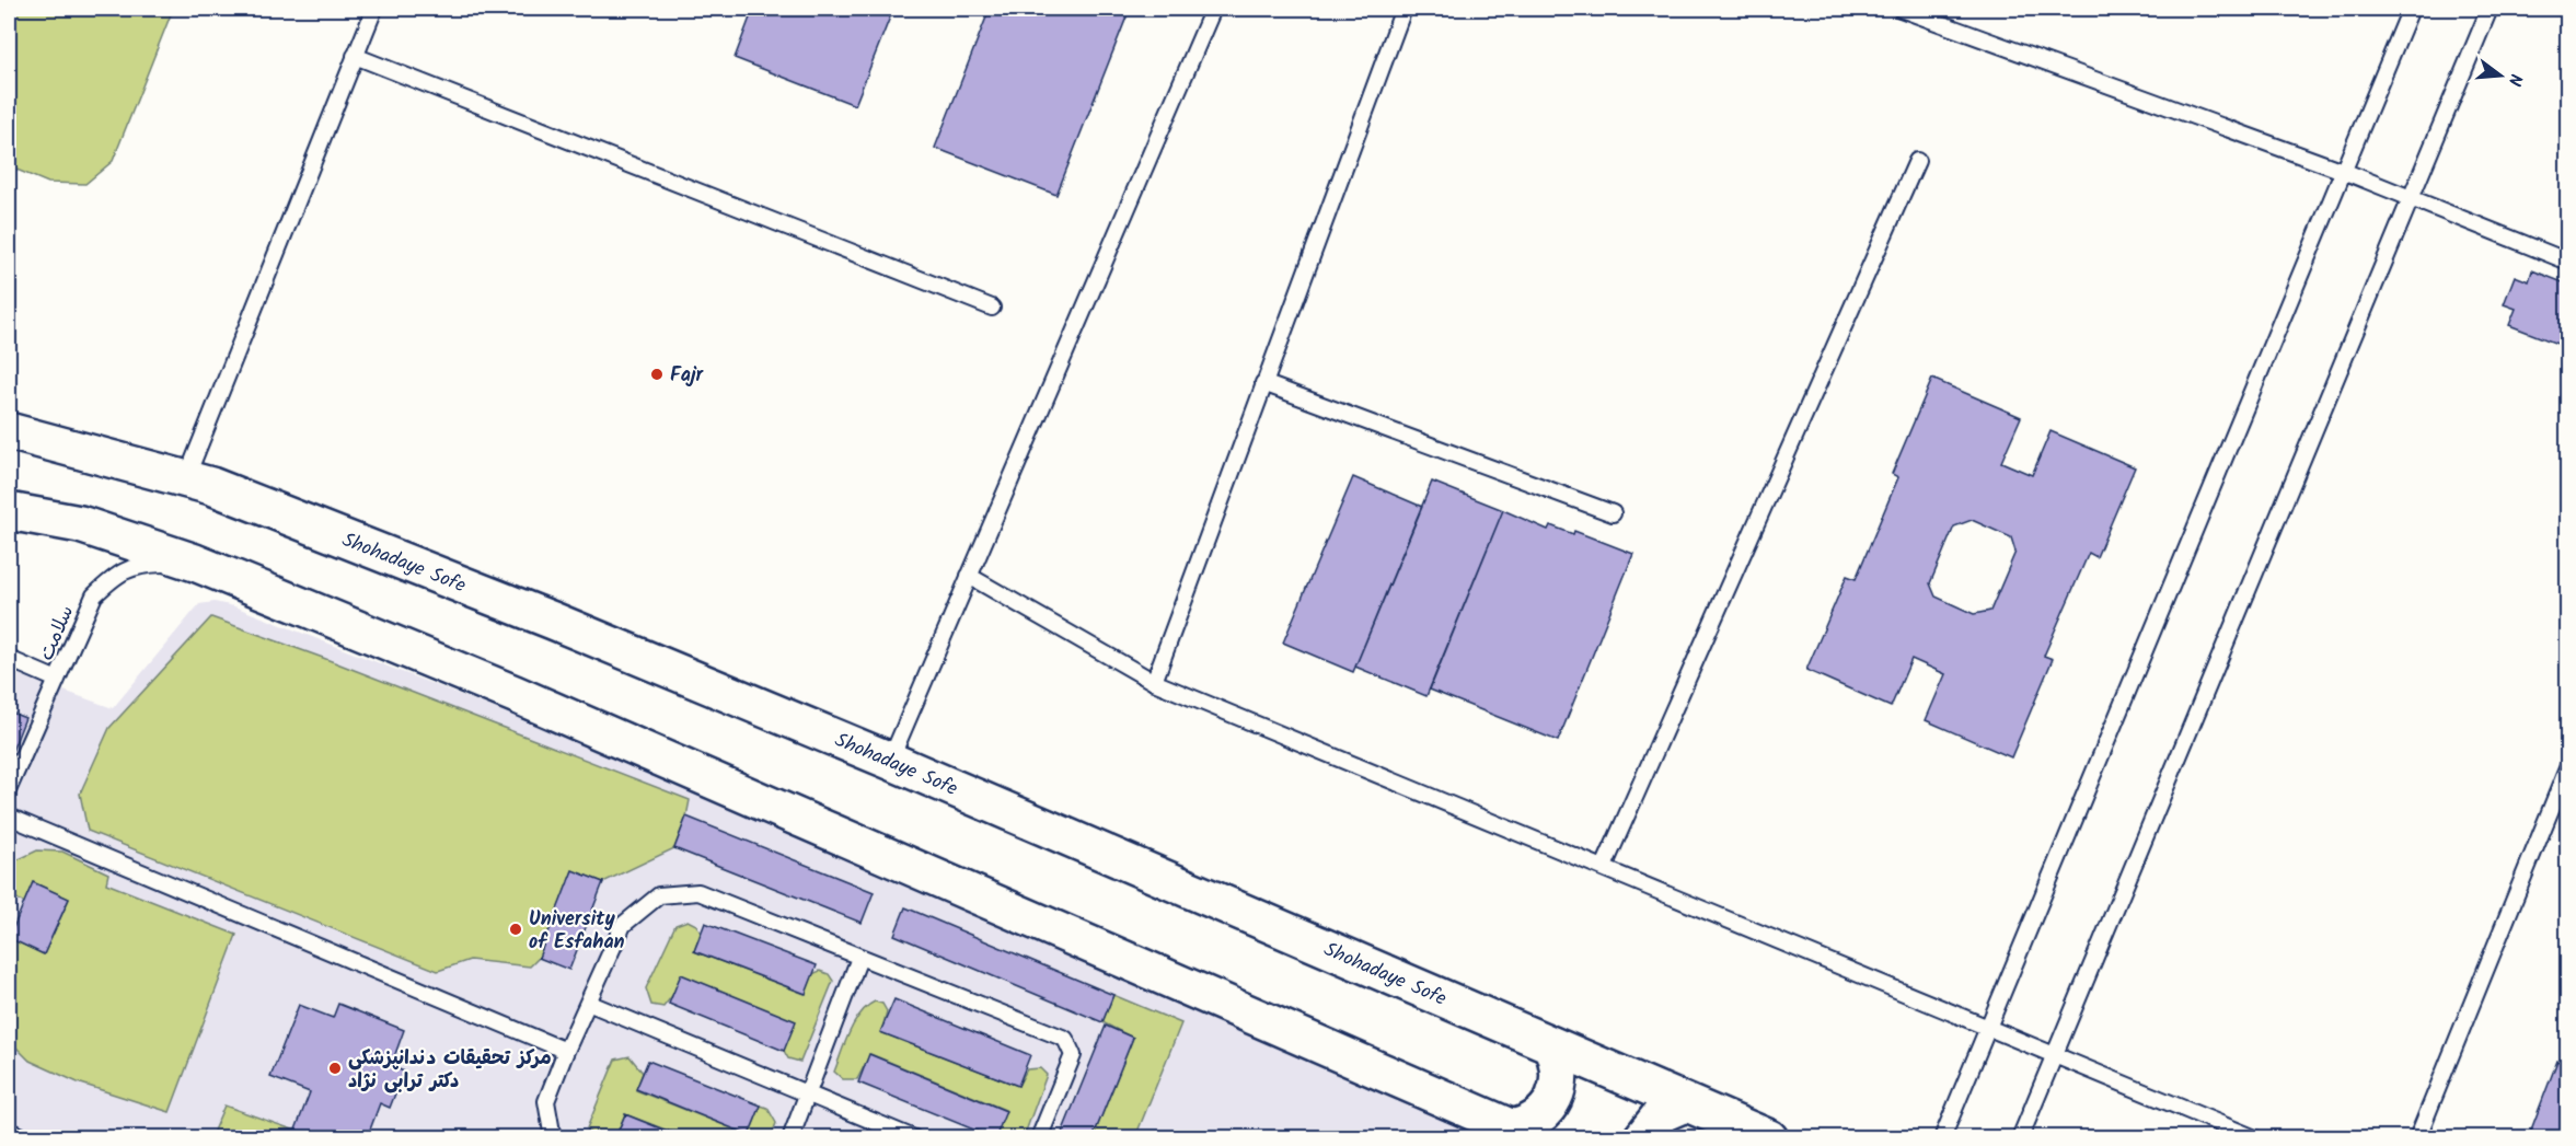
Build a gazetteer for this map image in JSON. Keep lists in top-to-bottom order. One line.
{"streets":{"main road":["Shohadaye Sofe"],"lane":["سلامت"]},"places":["Fajr","University of Esfahan","مرکز تحقیقات دندانپزشکی دکتر ترابی نژاد"],"north":"right"}
